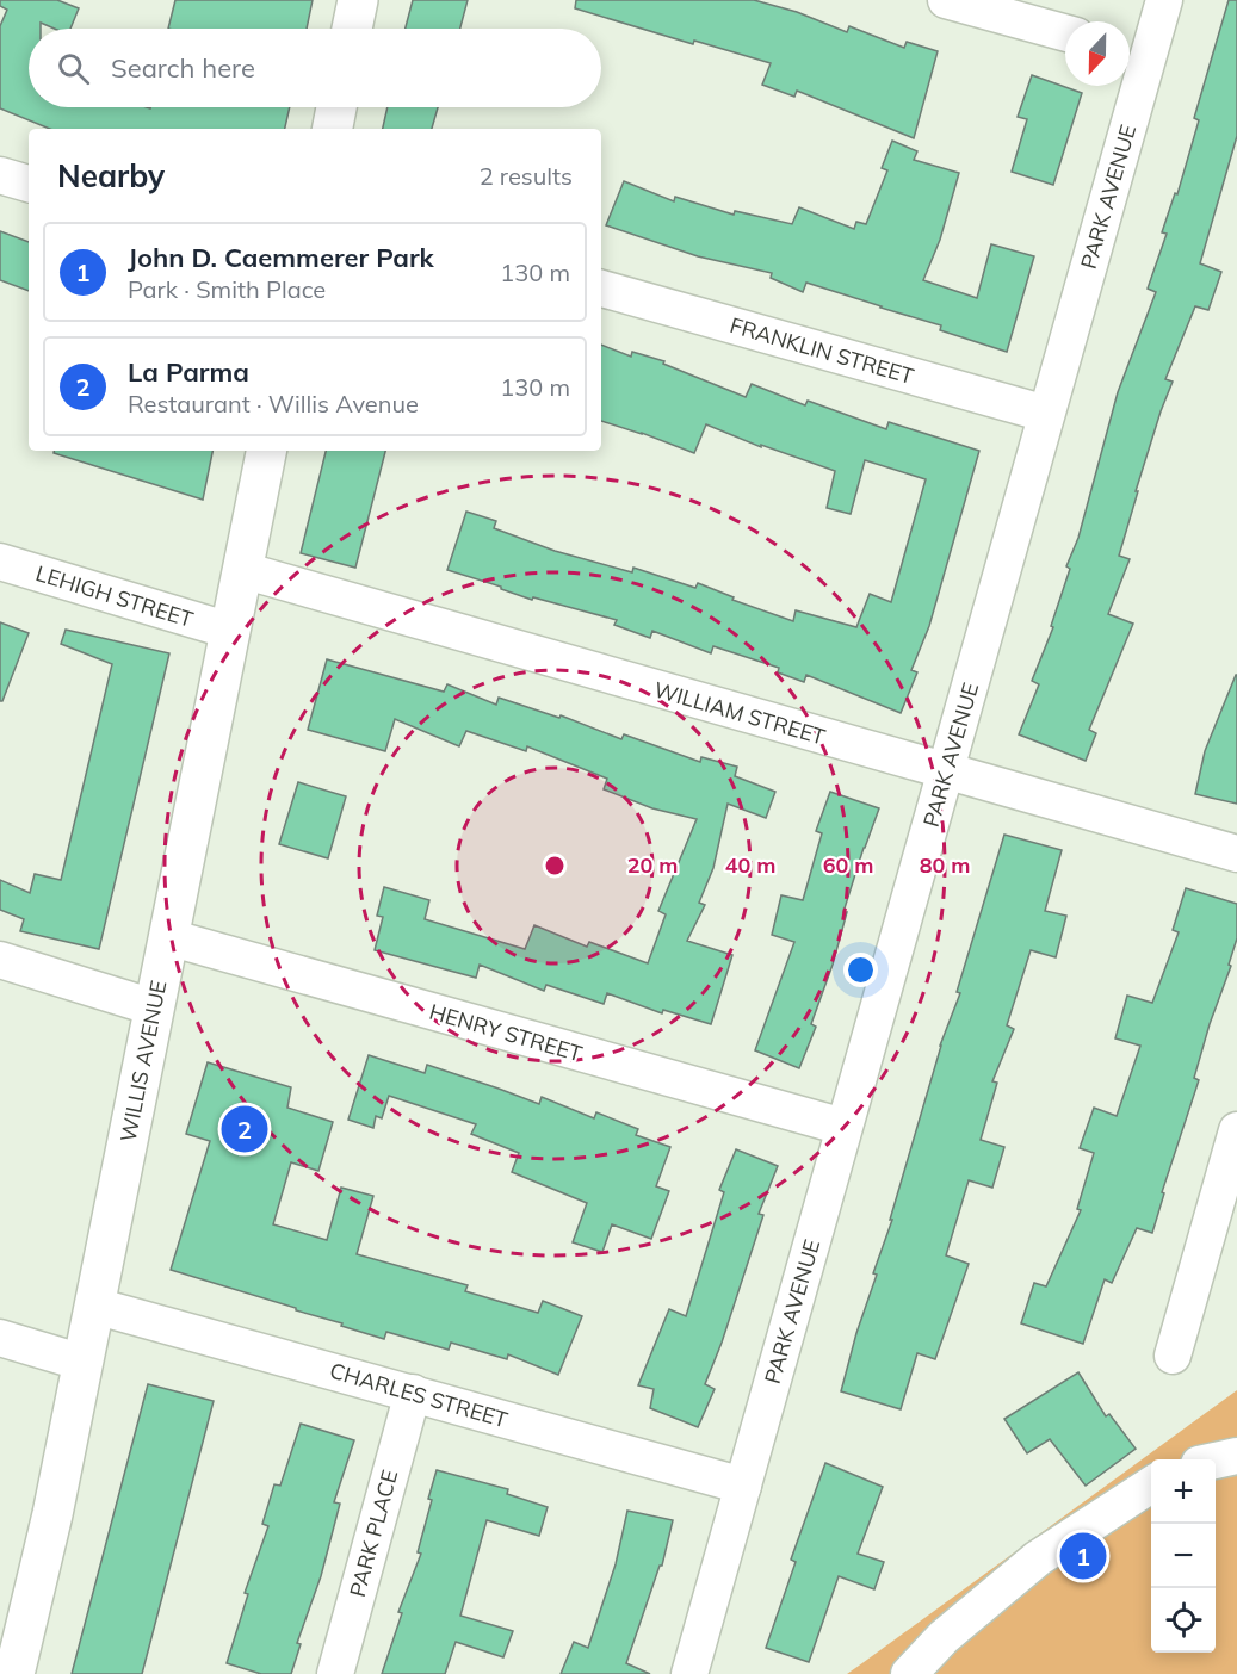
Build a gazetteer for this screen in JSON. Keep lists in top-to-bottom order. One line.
{"streets":{"main road":["WILLIS AVENUE"],"street":["PARK AVENUE","FRANKLIN STREET","LEHIGH STREET","WILLIAM STREET","HENRY STREET","CHARLES STREET","PARK PLACE"]},"crossings":[["PARK AVENUE","FRANKLIN STREET"],["PARK AVENUE","WILLIAM STREET"],["PARK AVENUE","HENRY STREET"],["PARK AVENUE","CHARLES STREET"],["LEHIGH STREET","WILLIS AVENUE"],["WILLIAM STREET","WILLIS AVENUE"],["HENRY STREET","WILLIS AVENUE"],["WILLIS AVENUE","CHARLES STREET"],["CHARLES STREET","PARK PLACE"]],"north":"bottom","page":{"search":"Search here","heading":["Nearby","2 results"],"list":[{"mark":"1","name":"John D. Caemmerer Park","note":"Park · Smith Place","value":"130 m"},{"mark":"2","name":"La Parma","note":"Restaurant · Willis Avenue","value":"130 m"}],"pins":["2","1"],"map_buttons":["+","−"]},"rings":["20 m","40 m","60 m","80 m"]}
